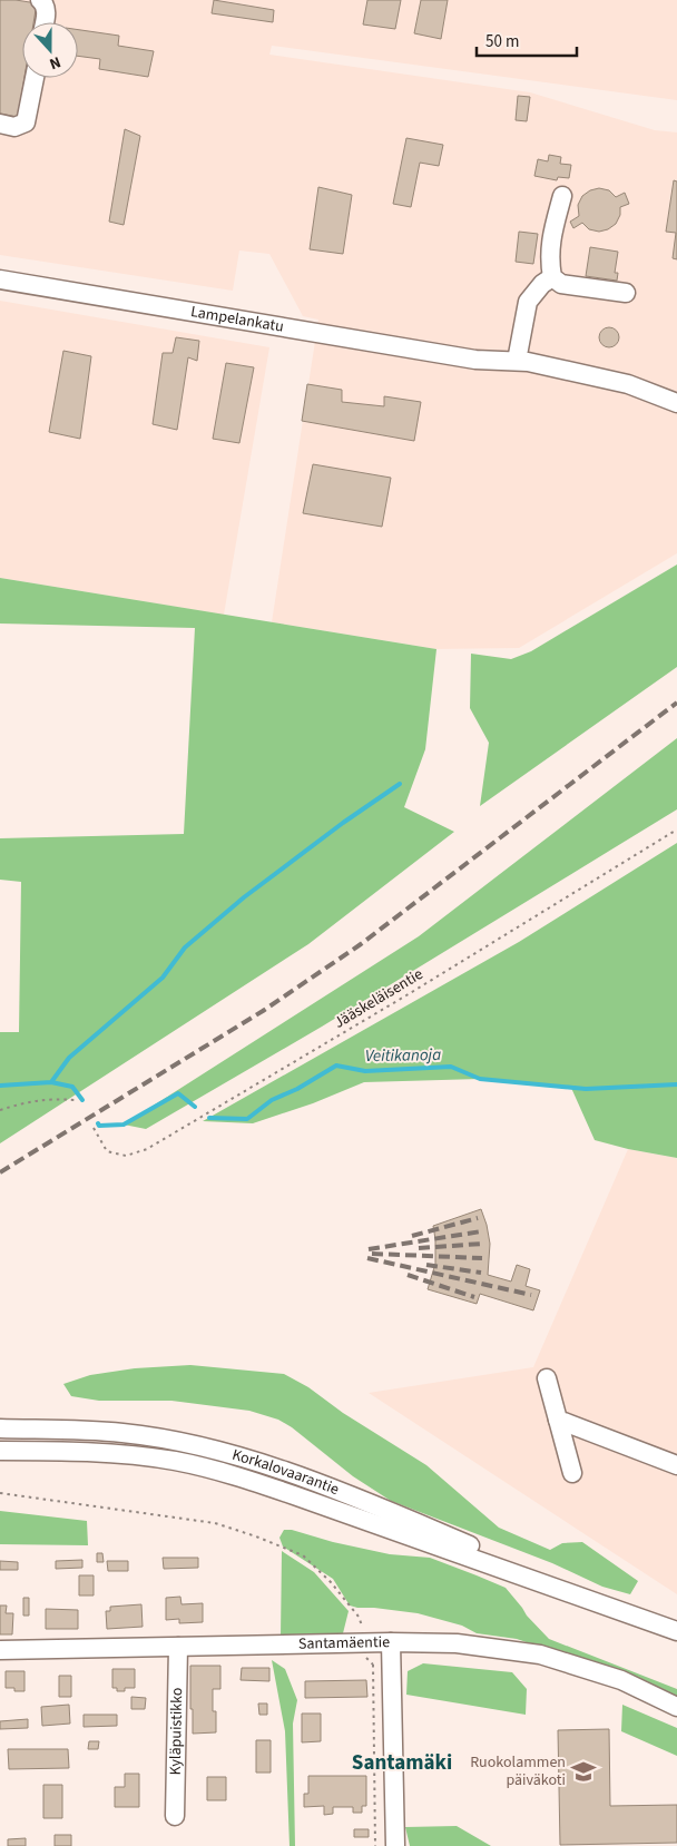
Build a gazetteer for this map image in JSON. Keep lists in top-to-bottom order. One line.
{"streets":{"street":["Lampelankatu","Korkalovaarantie","Santamäentie","Kyläpuistikko"],"path":["Jääskeläisentie"]},"crossings":[["Santamäentie","Kyläpuistikko"]],"districts":["Santamäki"],"water":["Veitikanoja"],"places":{"school or university":["Ruokolammen päiväkoti"]},"scale_bar":"50 m","north":"bottom"}
